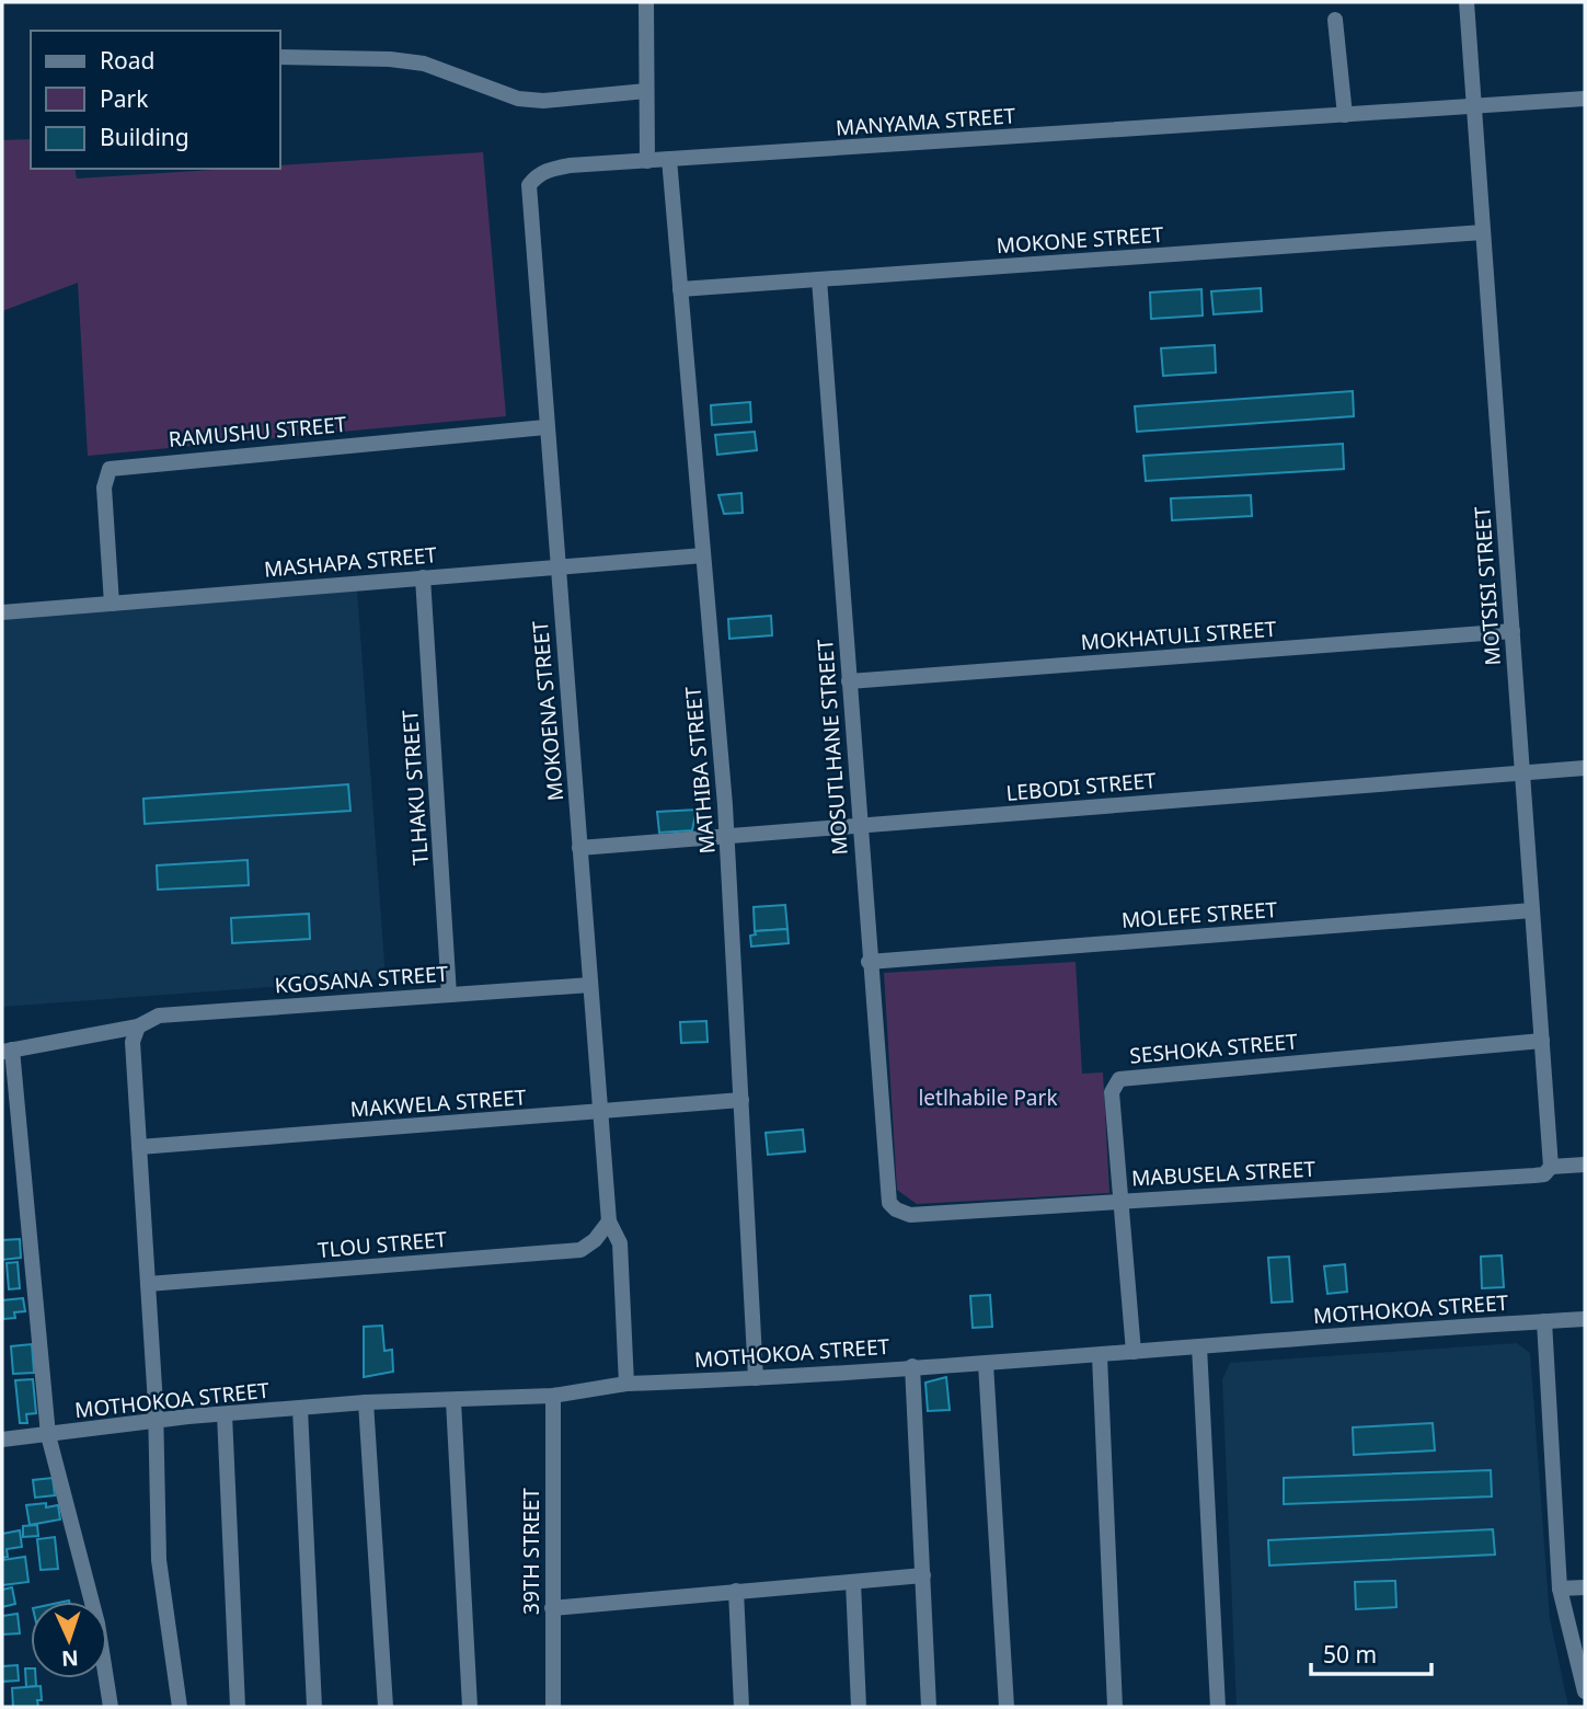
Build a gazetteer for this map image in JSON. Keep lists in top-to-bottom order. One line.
{"streets":{"street":["MANYAMA STREET","MOKONE STREET","RAMUSHU STREET","MASHAPA STREET","MOTSISI STREET","MOKHATULI STREET","MOKOENA STREET","MOSUTLHANE STREET","MATHIBA STREET","LEBODI STREET","TLHAKU STREET","MOLEFE STREET","KGOSANA STREET","SESHOKA STREET","MAKWELA STREET","MABUSELA STREET","TLOU STREET","MOTHOKOA STREET","39TH STREET"]},"crossings":[["MANYAMA STREET","MOTSISI STREET"],["MANYAMA STREET","MOKOENA STREET"],["MANYAMA STREET","MATHIBA STREET"],["MOKONE STREET","MOTSISI STREET"],["MOKONE STREET","MOSUTLHANE STREET"],["MOKONE STREET","MATHIBA STREET"],["RAMUSHU STREET","MASHAPA STREET"],["RAMUSHU STREET","MOKOENA STREET"],["MASHAPA STREET","MOKOENA STREET"],["MASHAPA STREET","MATHIBA STREET"],["MASHAPA STREET","TLHAKU STREET"],["MOTSISI STREET","MOKHATULI STREET"],["MOTSISI STREET","LEBODI STREET"],["MOTSISI STREET","MOLEFE STREET"],["MOTSISI STREET","SESHOKA STREET"],["MOTSISI STREET","MABUSELA STREET"],["MOKHATULI STREET","MOSUTLHANE STREET"],["MOKOENA STREET","LEBODI STREET"],["MOKOENA STREET","KGOSANA STREET"],["MOKOENA STREET","MAKWELA STREET"],["MOKOENA STREET","TLOU STREET"],["MOKOENA STREET","MOTHOKOA STREET"],["MOSUTLHANE STREET","LEBODI STREET"],["MOSUTLHANE STREET","MOLEFE STREET"],["MOSUTLHANE STREET","MABUSELA STREET"],["MATHIBA STREET","LEBODI STREET"],["MATHIBA STREET","MAKWELA STREET"],["MATHIBA STREET","MOTHOKOA STREET"],["TLHAKU STREET","KGOSANA STREET"],["SESHOKA STREET","MABUSELA STREET"],["SESHOKA STREET","MOTHOKOA STREET"],["MOTHOKOA STREET","39TH STREET"]],"parks":["letlhabile Park"],"legend":["Road","Park","Building"],"scale_bar":"50 m","north":"bottom"}
